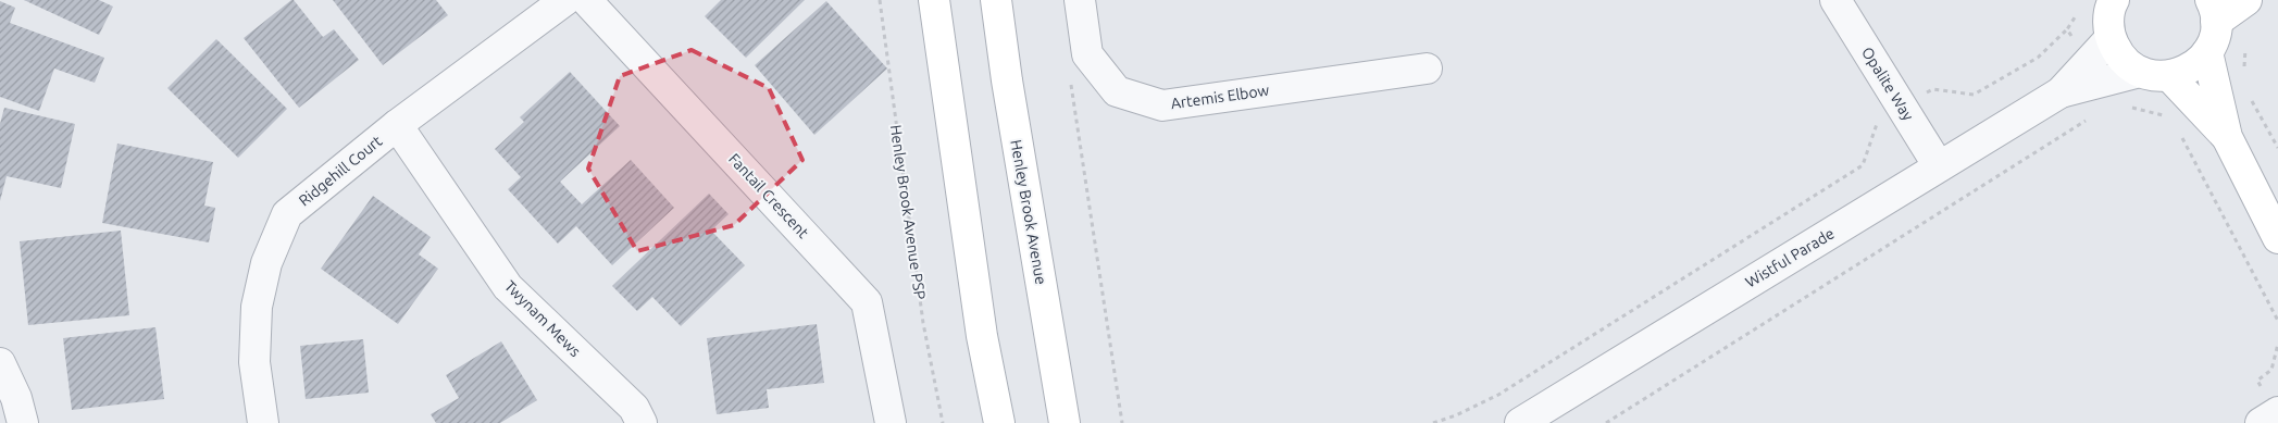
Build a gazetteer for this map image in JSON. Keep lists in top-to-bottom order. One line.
{"streets":{"main road":["Henley Brook Avenue"],"street":["Opalite Way","Artemis Elbow","Ridgehill Court","Fantail Crescent","Wistful Parade","Twynam Mews"],"path":["Henley Brook Avenue PSP"]},"crossings":[["Opalite Way","Wistful Parade"],["Ridgehill Court","Twynam Mews"]]}
